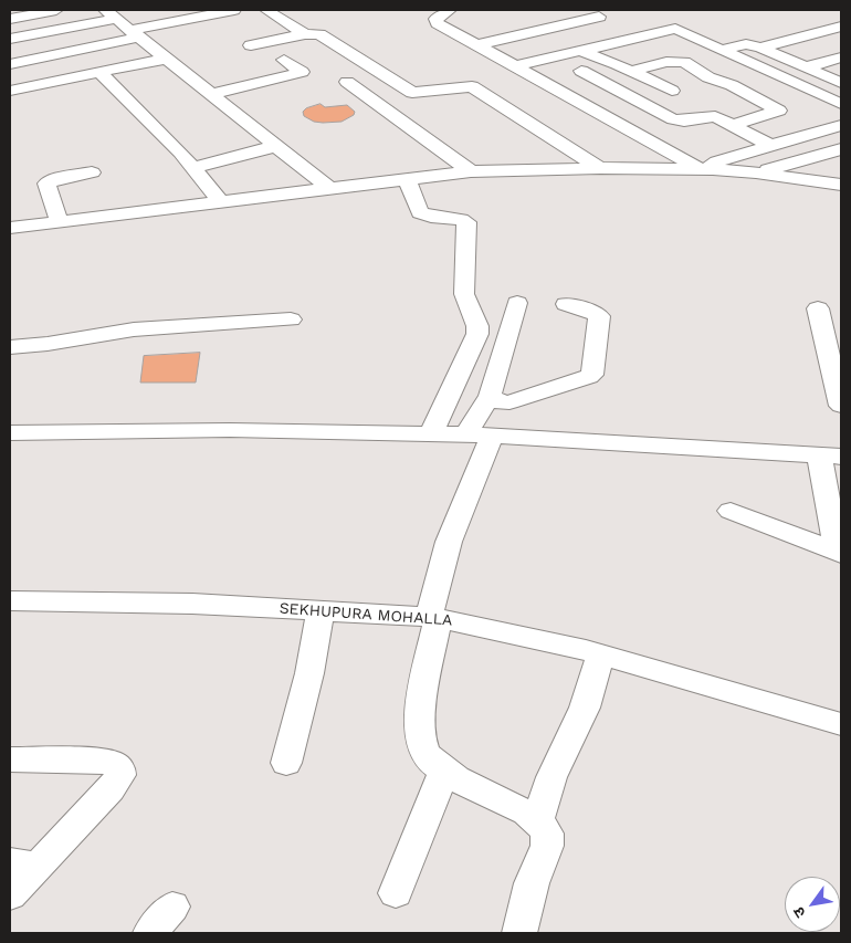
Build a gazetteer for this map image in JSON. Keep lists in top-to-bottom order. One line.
{"streets":{"street":["SEKHUPURA MOHALLA"]},"north":"bottom left"}
